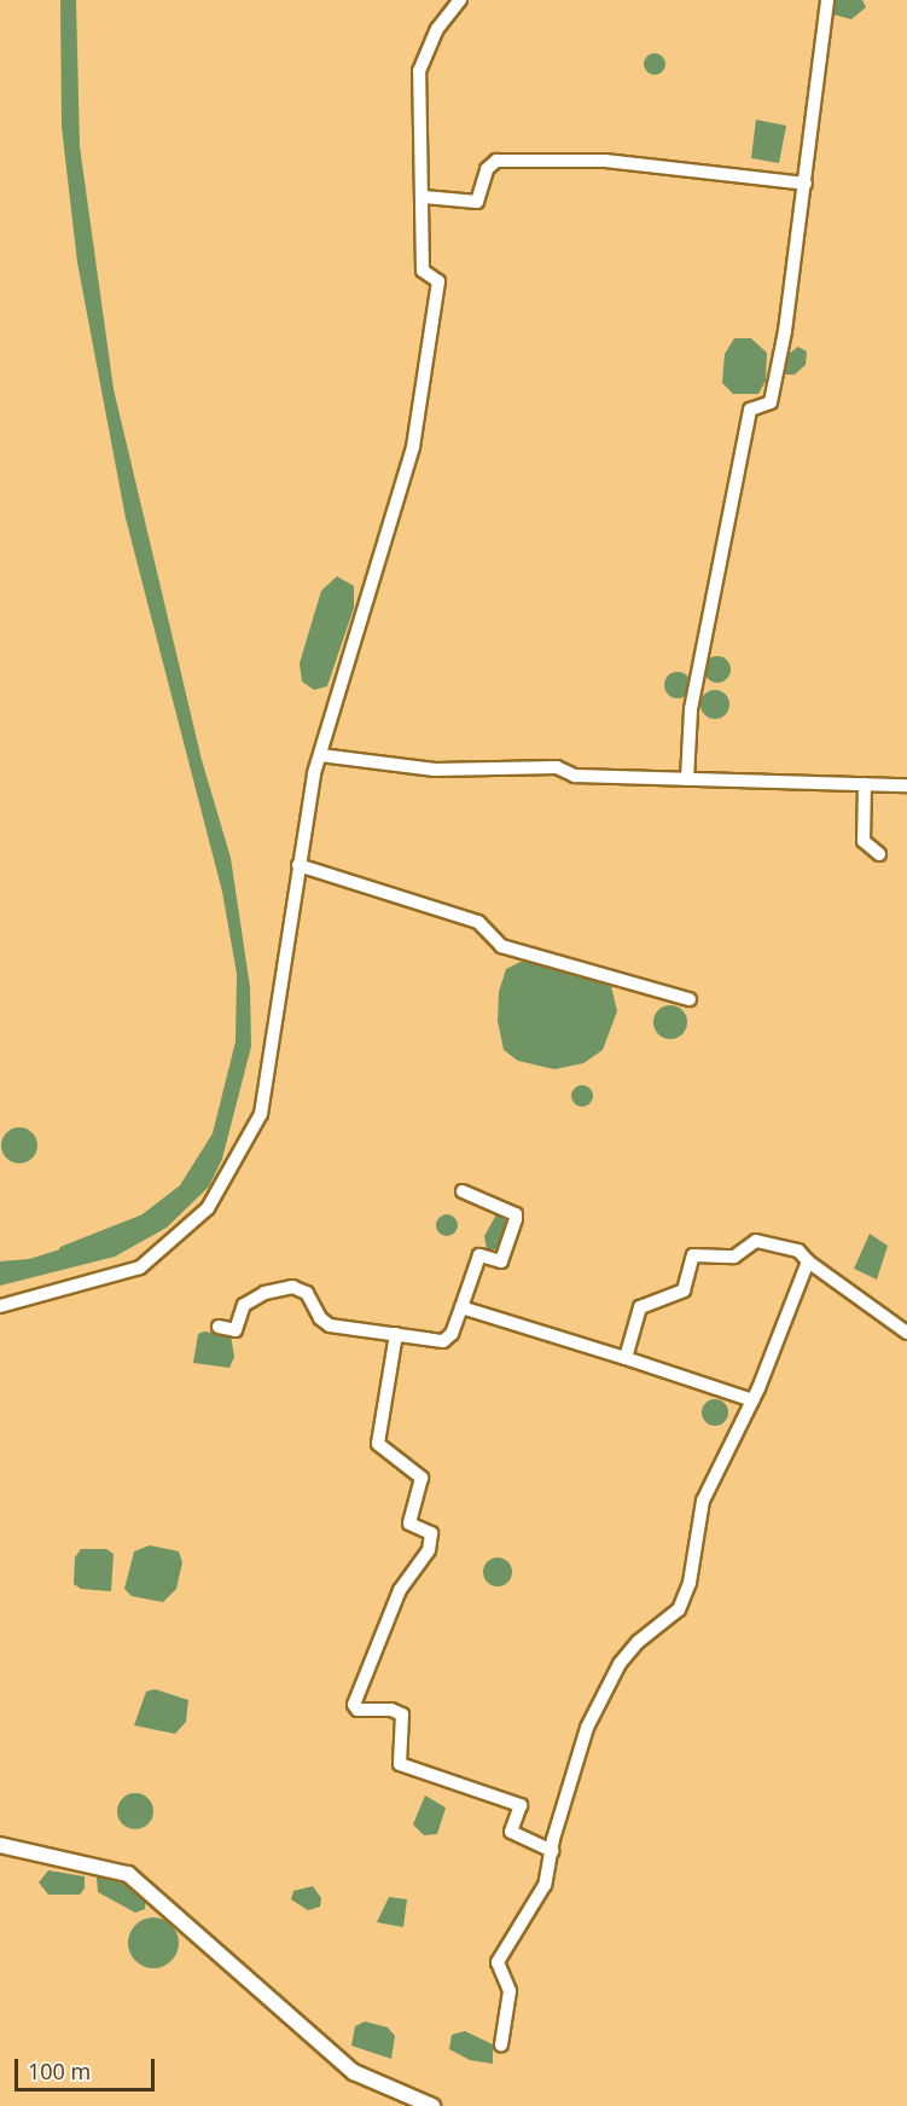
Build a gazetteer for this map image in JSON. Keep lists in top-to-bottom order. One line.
{"scale_bar":"100 m"}
